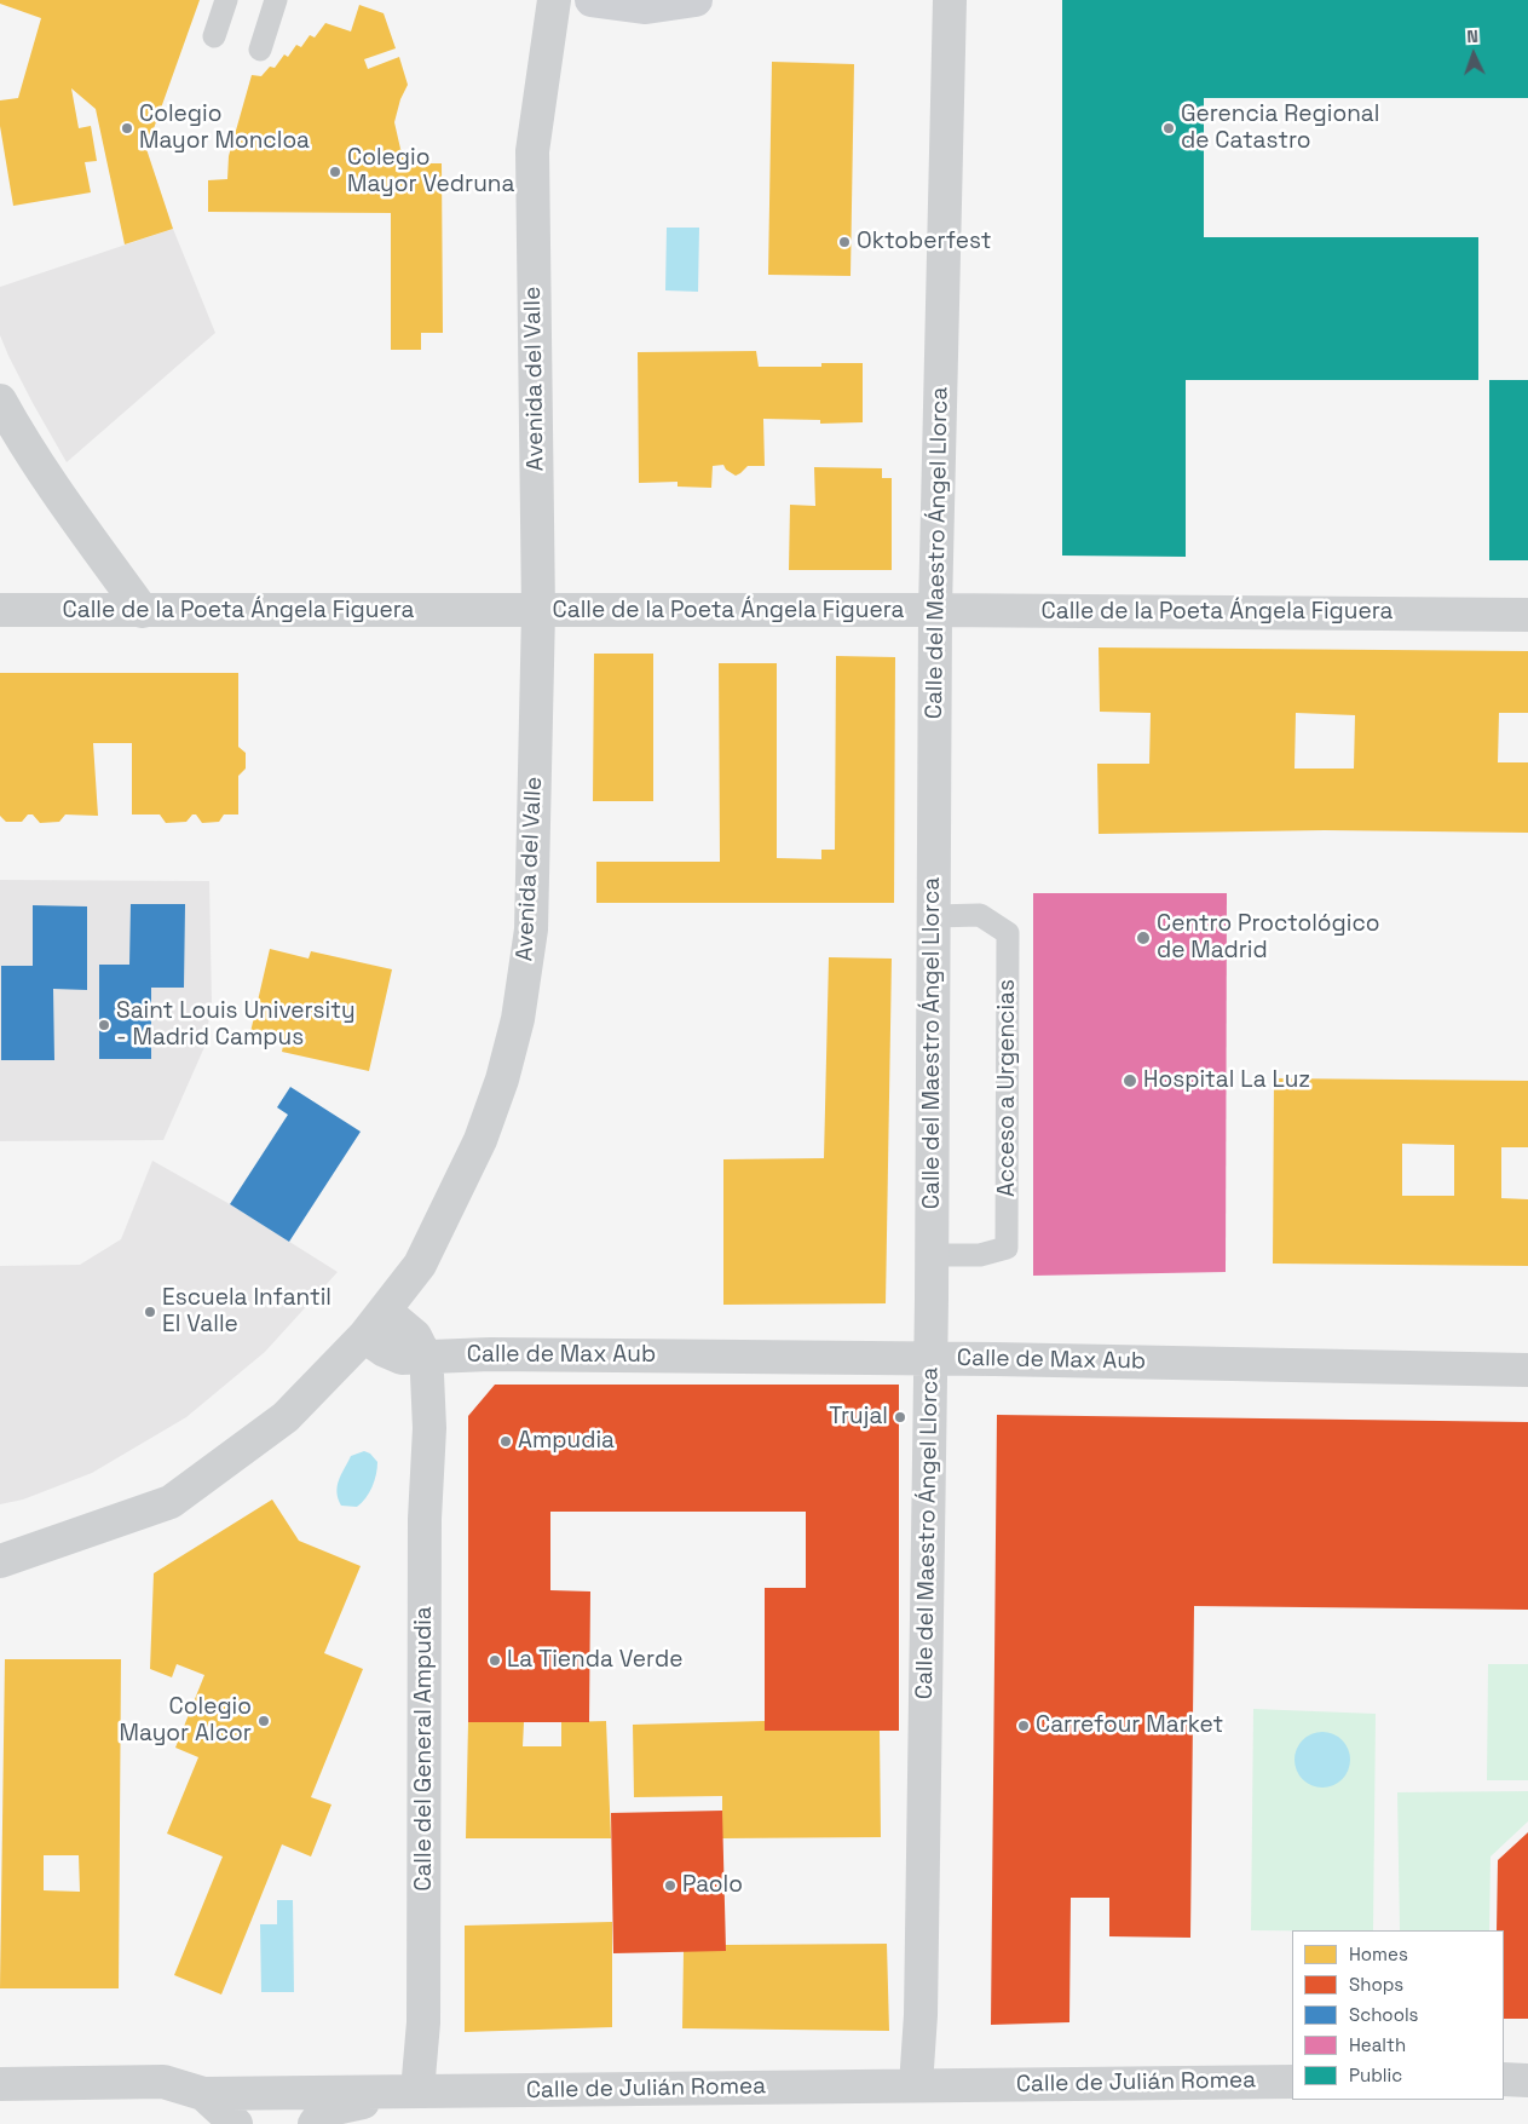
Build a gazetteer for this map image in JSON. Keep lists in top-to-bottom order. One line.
{"streets":{"street":["Avenida del Valle","Calle del Maestro Ángel Llorca","Calle de la Poeta Ángela Figuera","Calle de Max Aub","Calle del General Ampudia","Calle de Julián Romea"],"lane":["Acceso a Urgencias"]},"crossings":[["Avenida del Valle","Calle de la Poeta Ángela Figuera"],["Avenida del Valle","Calle de Max Aub"],["Avenida del Valle","Calle del General Ampudia"],["Calle del Maestro Ángel Llorca","Calle de la Poeta Ángela Figuera"],["Calle del Maestro Ángel Llorca","Acceso a Urgencias"],["Calle del Maestro Ángel Llorca","Calle de Max Aub"],["Calle del Maestro Ángel Llorca","Calle de Julián Romea"],["Calle de Max Aub","Calle del General Ampudia"],["Calle del General Ampudia","Calle de Julián Romea"]],"places":["Colegio Mayor Moncloa","Gerencia Regional de Catastro","Colegio Mayor Vedruna","Oktoberfest","Centro Proctológico de Madrid","Saint Louis University - Madrid Campus","Hospital La Luz","Escuela Infantil El Valle","Trujal","Ampudia","La Tienda Verde","Colegio Mayor Alcor","Carrefour Market","Paolo"],"legend":["Homes","Shops","Schools","Health","Public"],"north":"top"}
